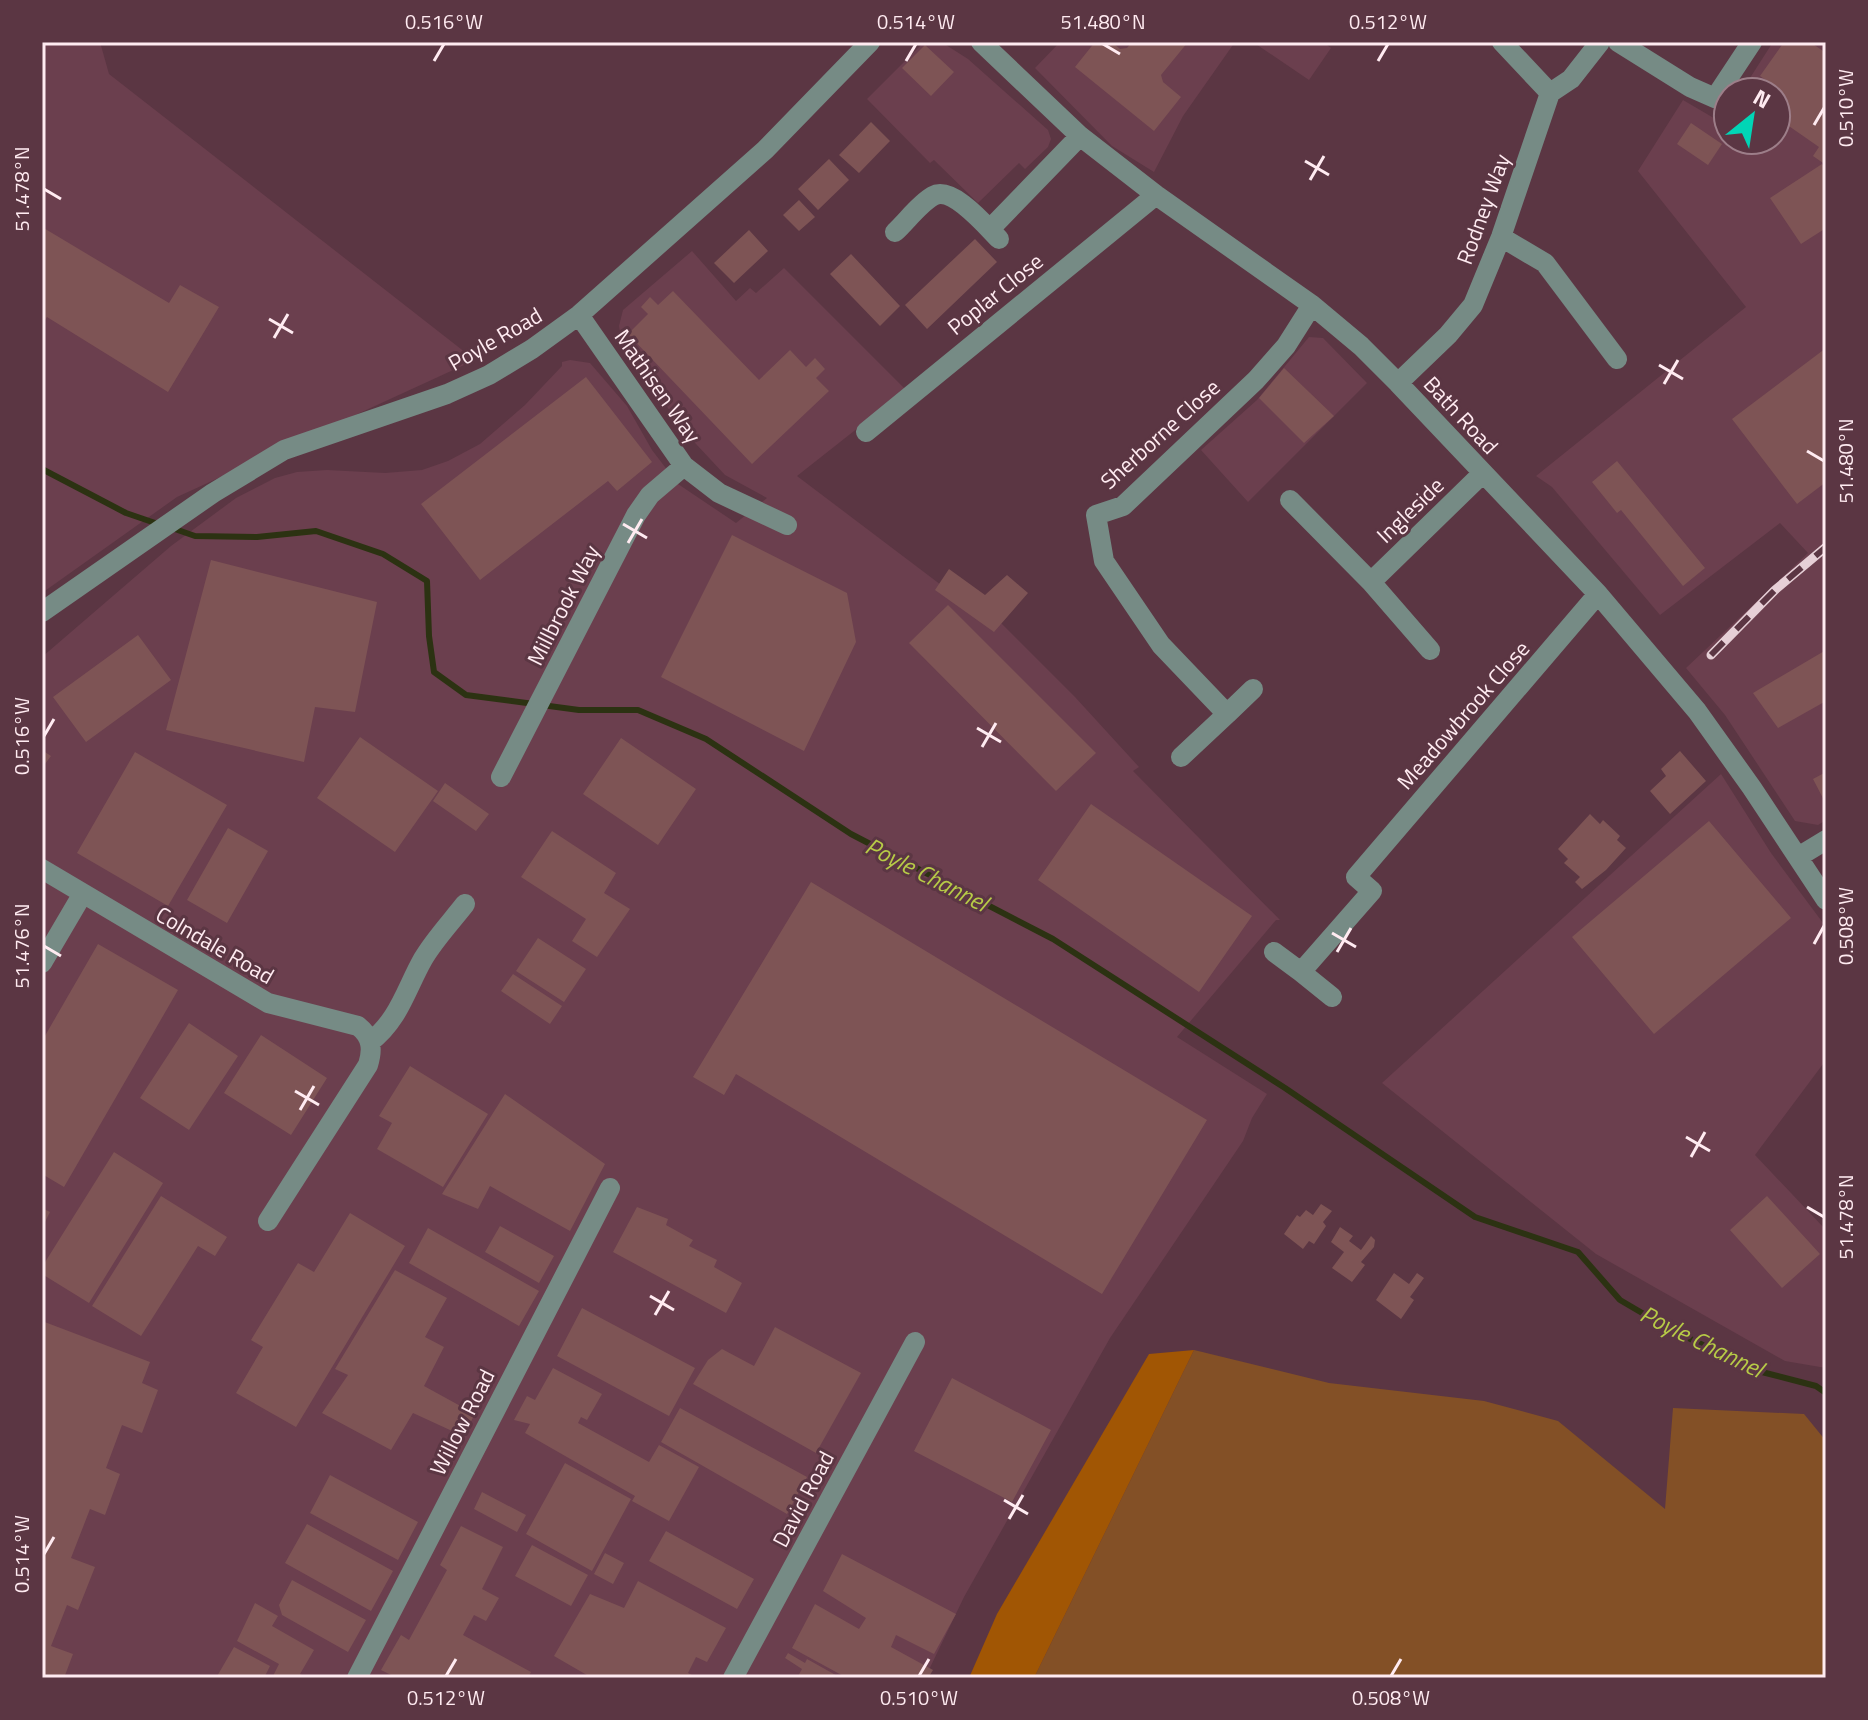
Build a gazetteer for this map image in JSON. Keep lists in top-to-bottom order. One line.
{"streets":{"street":["Rodney Way","Poplar Close","Poyle Road","Mathisen Way","Bath Road","Sherborne Close","Ingleside","Millbrook Way","Meadowbrook Close","Colndale Road","Willow Road","David Road"]},"crossings":[["Rodney Way","Bath Road"],["Poplar Close","Bath Road"],["Poyle Road","Mathisen Way"],["Mathisen Way","Millbrook Way"],["Bath Road","Sherborne Close"],["Bath Road","Ingleside"],["Bath Road","Meadowbrook Close"]],"water":["Poyle Channel"],"north":"top right","coordinates":["0.516°W","0.514°W","51.480°N","0.512°W","0.510°W","51.478°N","0.508°W","51.476°N"]}
